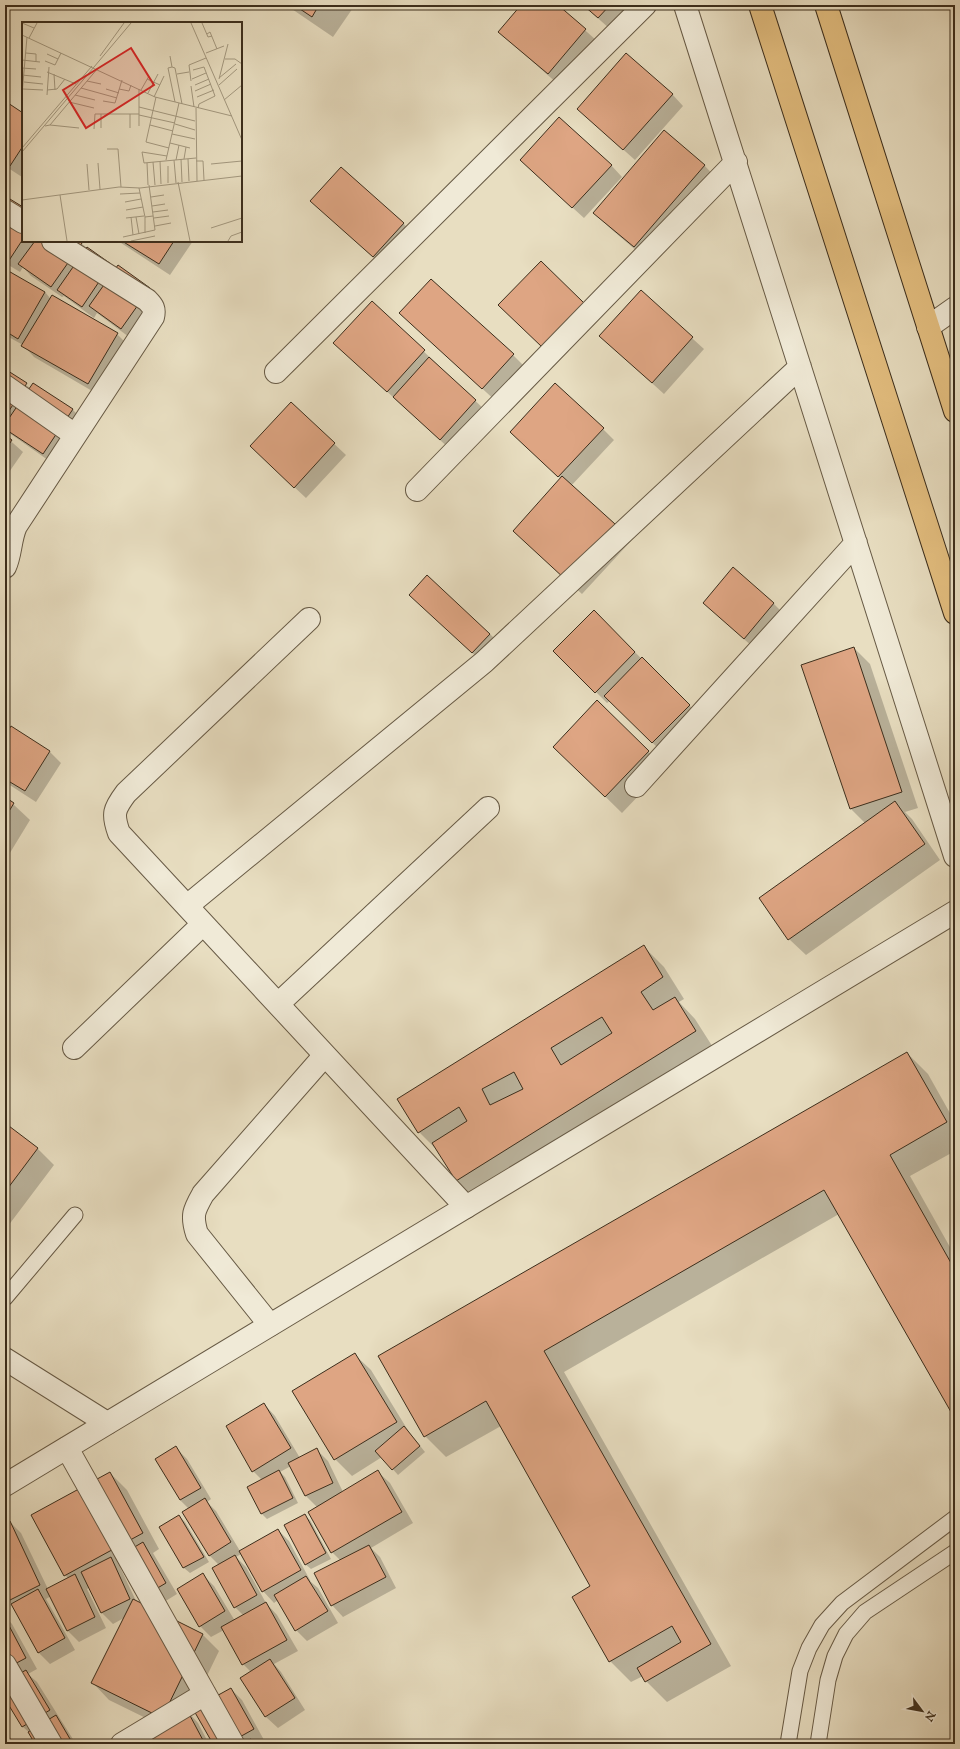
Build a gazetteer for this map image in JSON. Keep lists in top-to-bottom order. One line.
{"north":"bottom right"}
